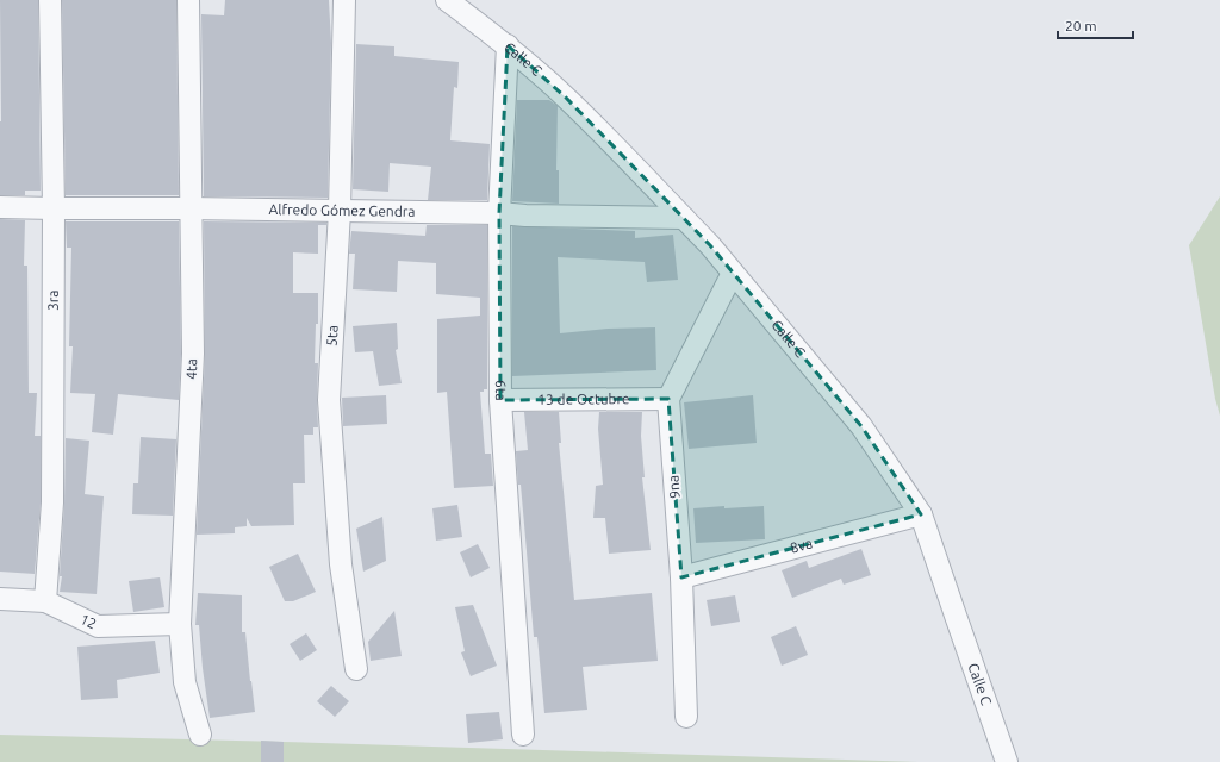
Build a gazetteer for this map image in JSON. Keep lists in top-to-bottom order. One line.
{"streets":{"street":["Calle C","Alfredo Gómez Gendra","3ra","5ta","4ta","6ta","13 de Octubre","9na","8va","12"]},"crossings":[["Calle C","Alfredo Gómez Gendra"],["Calle C","6ta"],["Calle C","8va"],["Alfredo Gómez Gendra","3ra"],["Alfredo Gómez Gendra","5ta"],["Alfredo Gómez Gendra","4ta"],["Alfredo Gómez Gendra","6ta"],["3ra","12"],["4ta","12"],["6ta","13 de Octubre"],["13 de Octubre","9na"],["9na","8va"]],"scale_bar":"20 m"}
